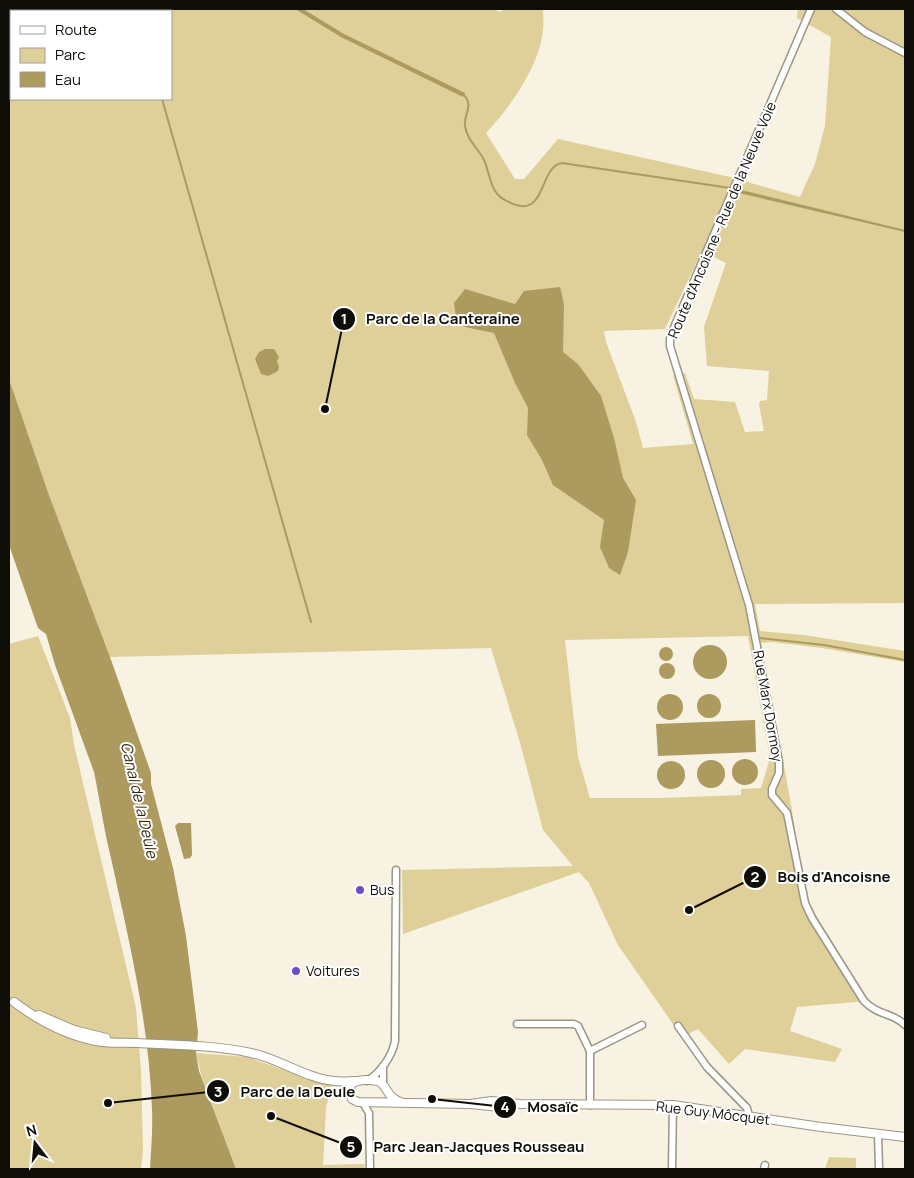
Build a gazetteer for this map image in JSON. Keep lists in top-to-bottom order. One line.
{"streets":{"street":["Route d'Ancoisne - Rue de la Neuve Voie","Rue Marx Dormoy","Rue Guy Môcquet"]},"crossings":[["Route d'Ancoisne - Rue de la Neuve Voie","Rue Marx Dormoy"]],"water":["Canal de la Deûle"],"places":["Parc de la Canteraine","Bus","Bois d'Ancoisne","Voitures","Mosaïc","Parc de la Deule","Parc Jean-Jacques Rousseau"],"legend":["Route","Parc","Eau"],"north":"top"}
